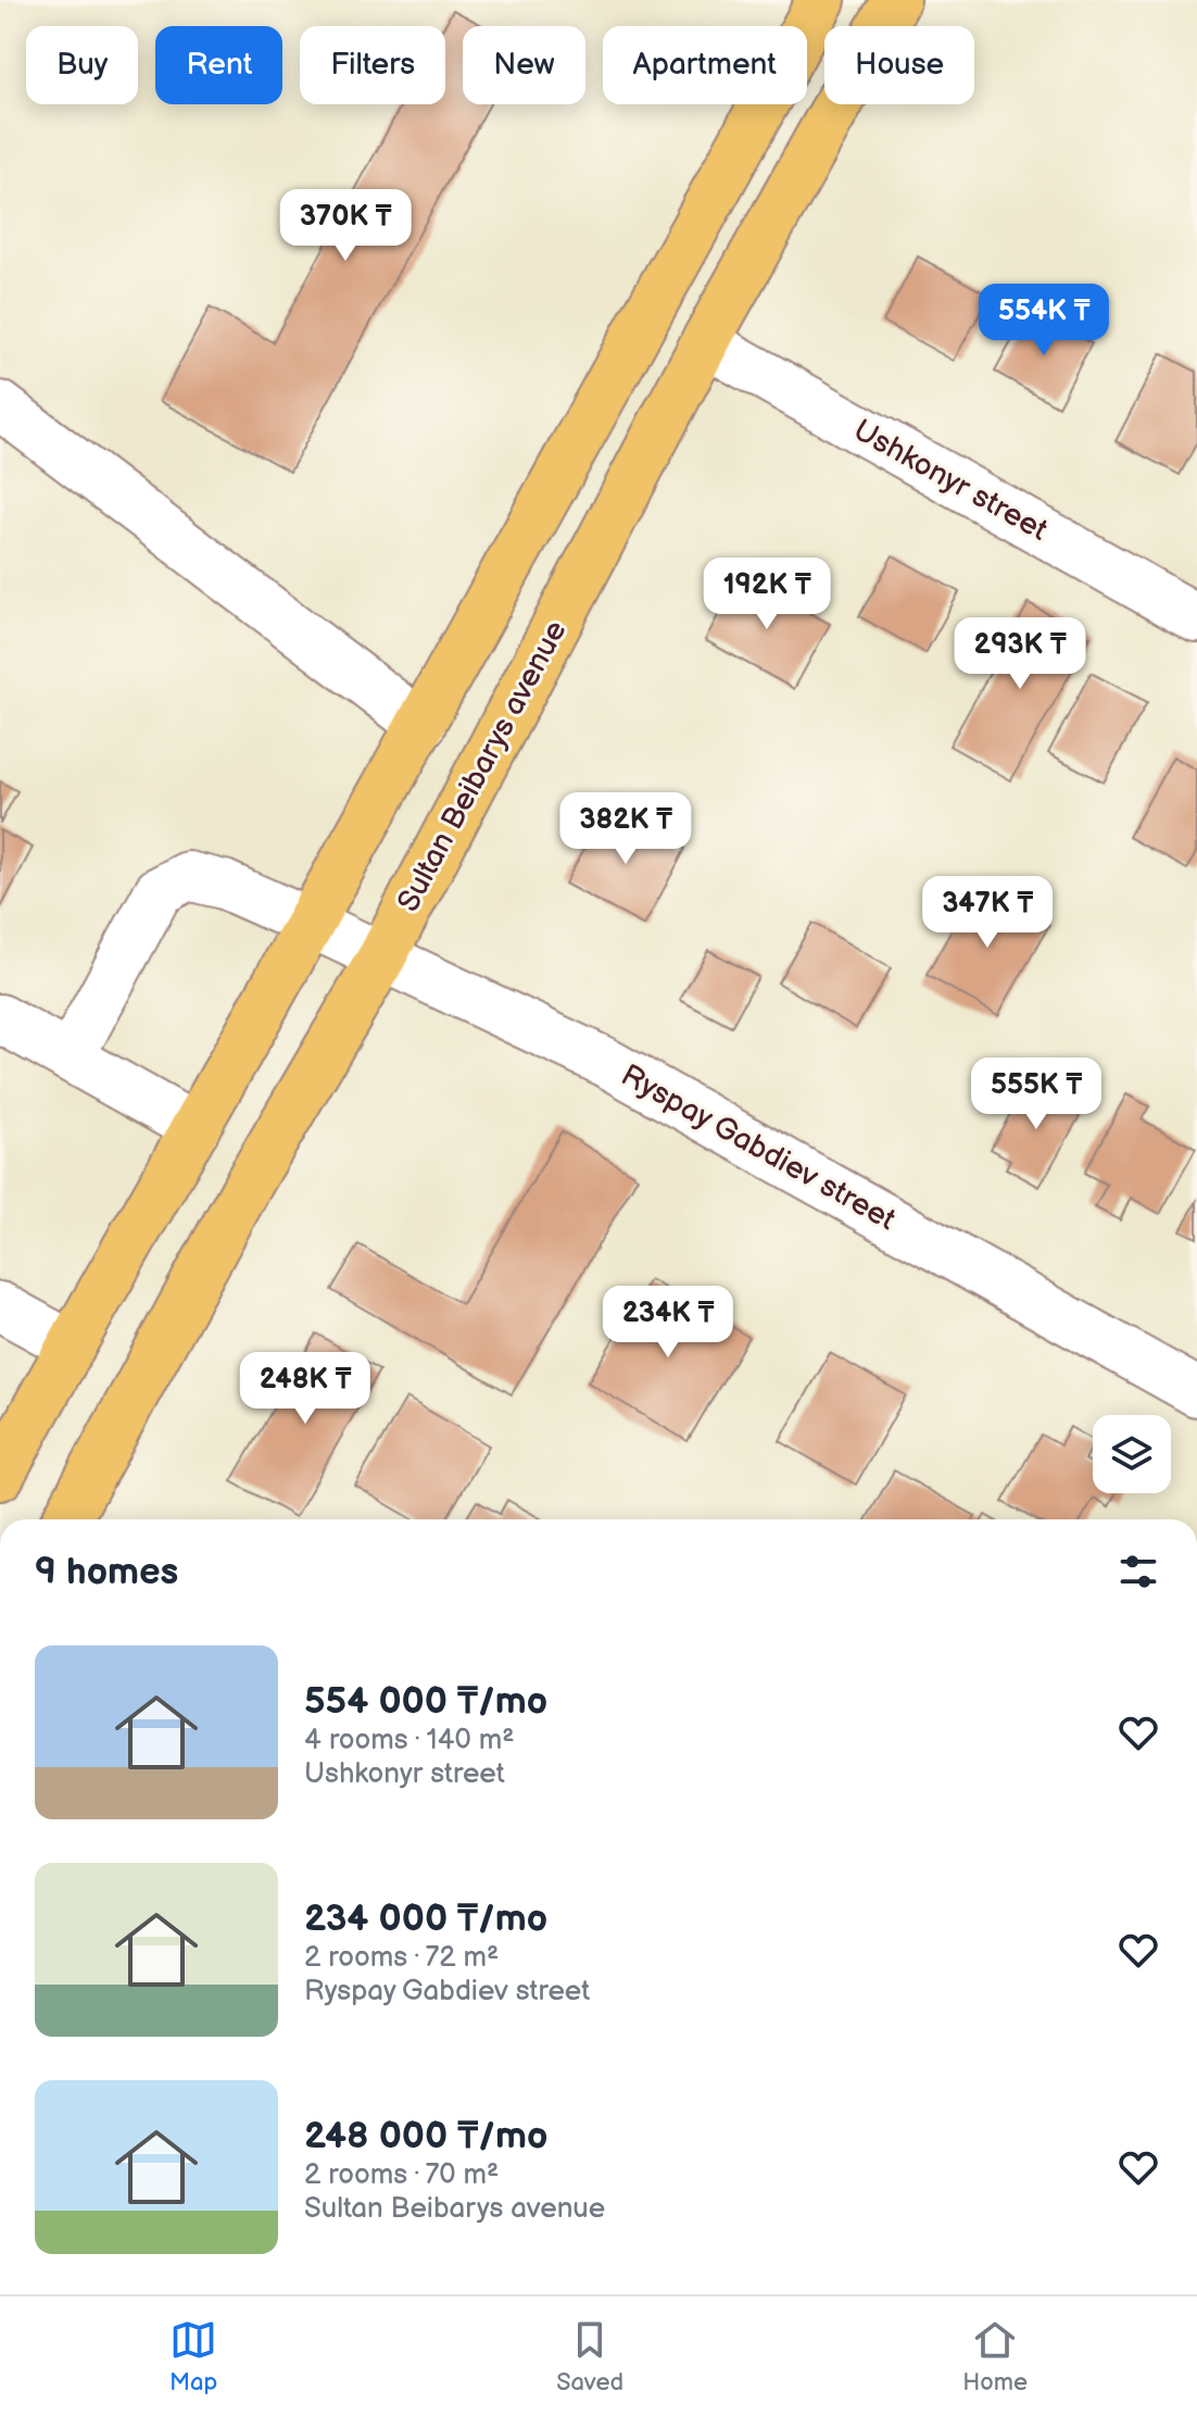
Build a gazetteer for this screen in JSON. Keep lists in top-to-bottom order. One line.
{"streets":{"main road":["Sultan Beibarys avenue"],"street":["Ushkonyr street","Ryspay Gabdiev street"]},"crossings":[["Ushkonyr street","Sultan Beibarys avenue"],["Sultan Beibarys avenue","Ryspay Gabdiev street"]],"page":{"chip":["Buy","Rent","Filters","New","Apartment","House"],"price":["370K ₸","554K ₸","192K ₸","293K ₸","382K ₸","347K ₸","555K ₸","234K ₸","248K ₸"],"heading":"9 homes","list":[{"name":"554 000 ₸/mo","note":"4 rooms · 140 m² · Ushkonyr street"},{"name":"234 000 ₸/mo","note":"2 rooms · 72 m² · Ryspay Gabdiev street"},{"name":"248 000 ₸/mo","note":"2 rooms · 70 m² · Sultan Beibarys avenue"}],"tabs":["Map","Saved","Home"]}}
